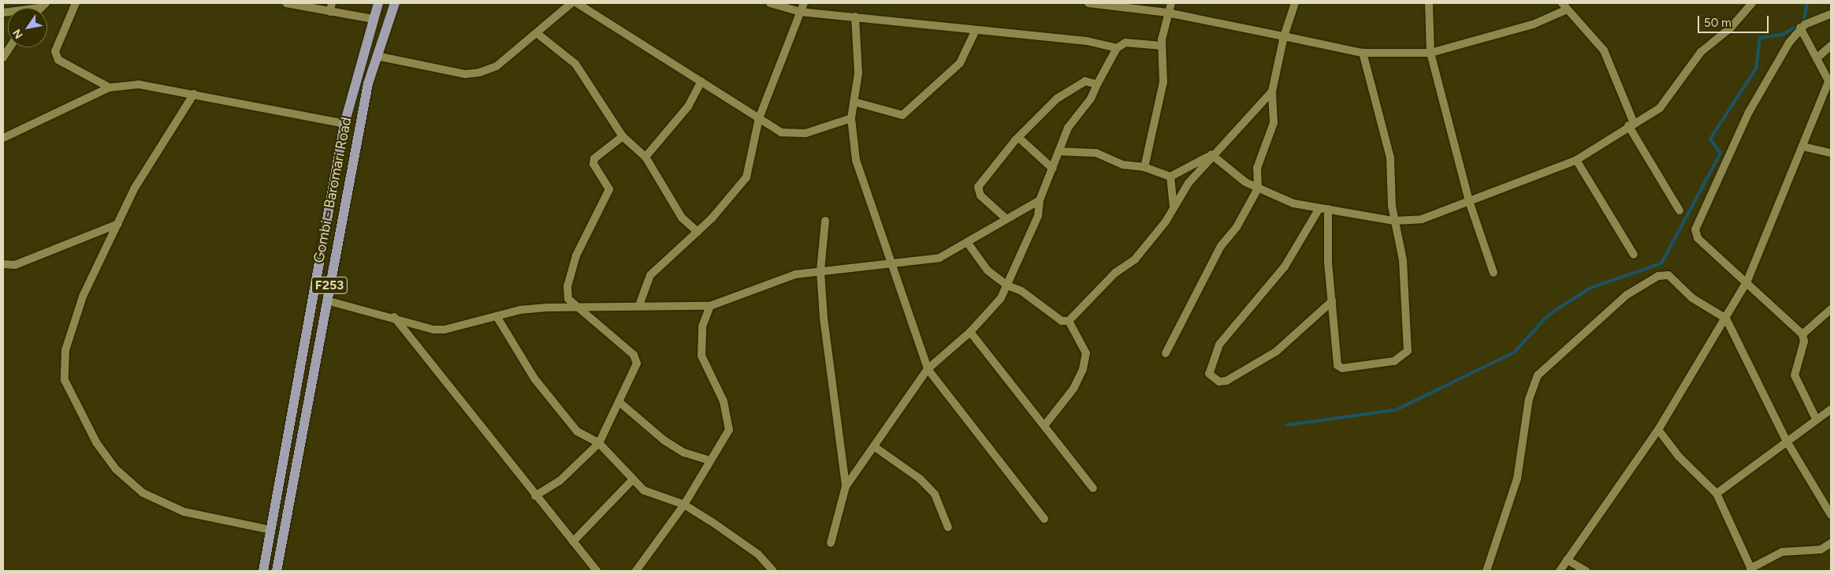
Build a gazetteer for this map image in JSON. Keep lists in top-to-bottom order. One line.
{"streets":{"main road":["Gombi - Baromari Road","F253"]},"scale_bar":"50 m","north":"bottom left"}
